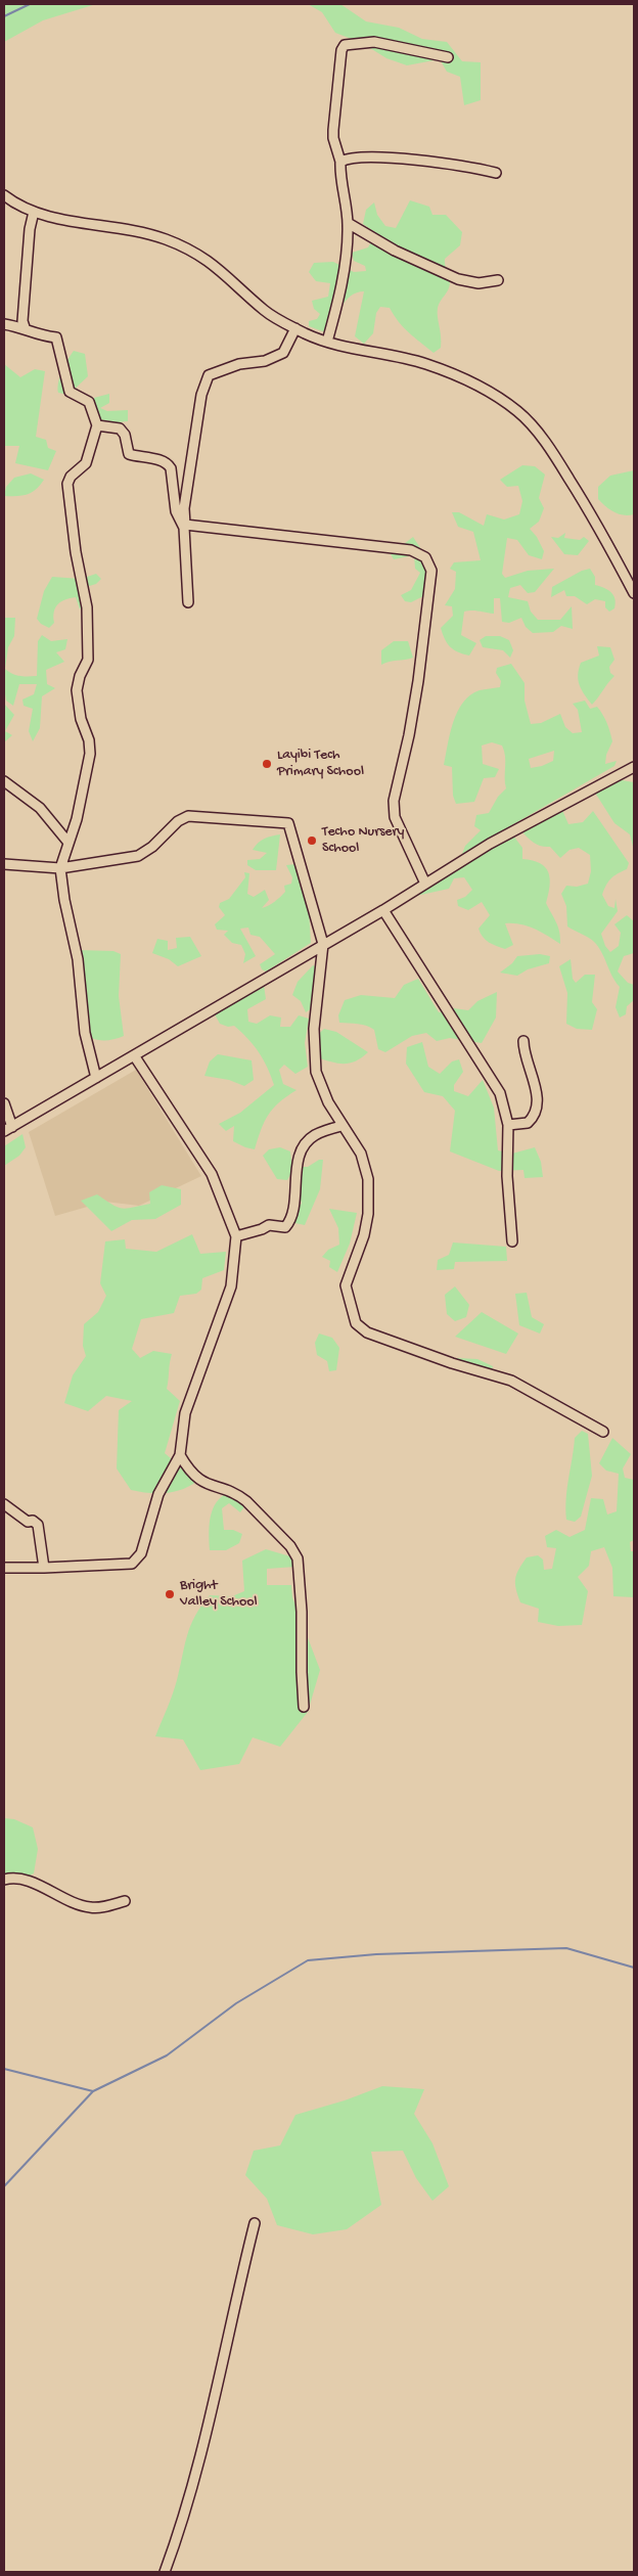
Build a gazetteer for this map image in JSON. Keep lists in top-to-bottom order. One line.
{"places":["Layibi Tech Primary School","Techo Nursery School","Bright Valley School"]}
